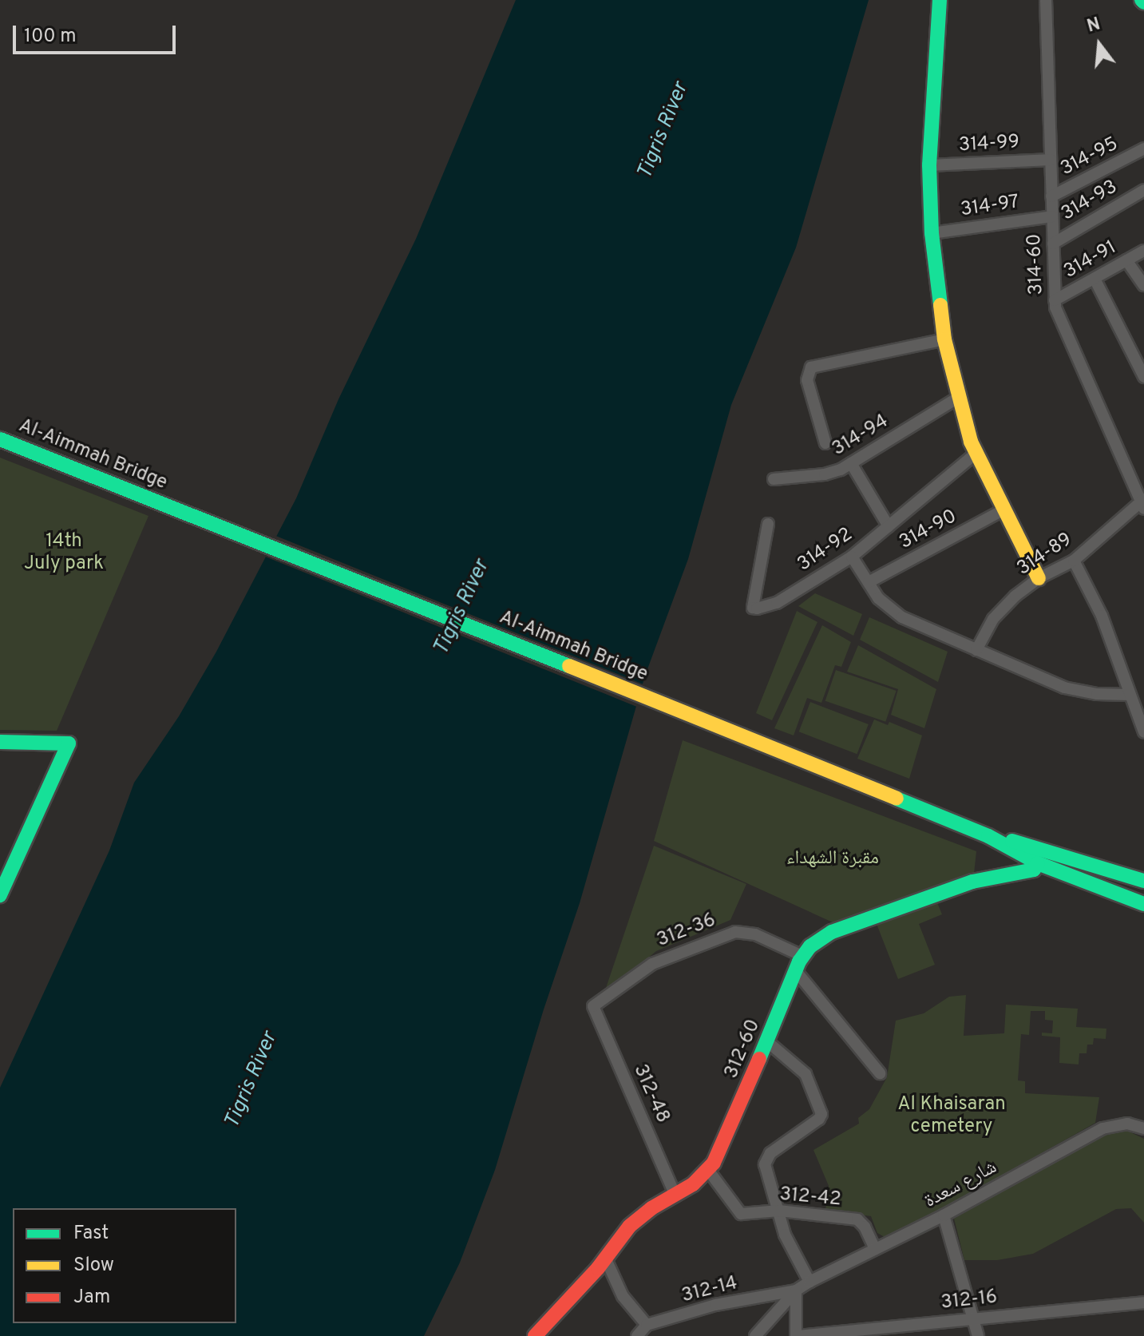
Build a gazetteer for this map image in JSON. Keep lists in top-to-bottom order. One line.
{"streets":{"street":["314-99","314-95","314-93","314-97","314-91","314-60","314-94","Al-Aimmah Bridge","314-90","314-92","314-89","312-36","312-60","312-48","شارع سعدة","312-42","312-14","312-16"]},"crossings":[["314-99","314-60"],["314-95","314-60"],["314-93","314-60"],["314-97","314-60"],["314-91","314-60"],["314-60","314-89"],["312-36","312-60"],["312-36","312-48"],["312-60","312-48"],["312-60","312-42"],["شارع سعدة","312-42"],["شارع سعدة","312-14"]],"water":["Tigris River"],"parks":["14th July park","مقبرة الشهداء","Al Khaisaran cemetery"],"legend":["Fast","Slow","Jam"],"scale_bar":"100 m","north":"top"}
